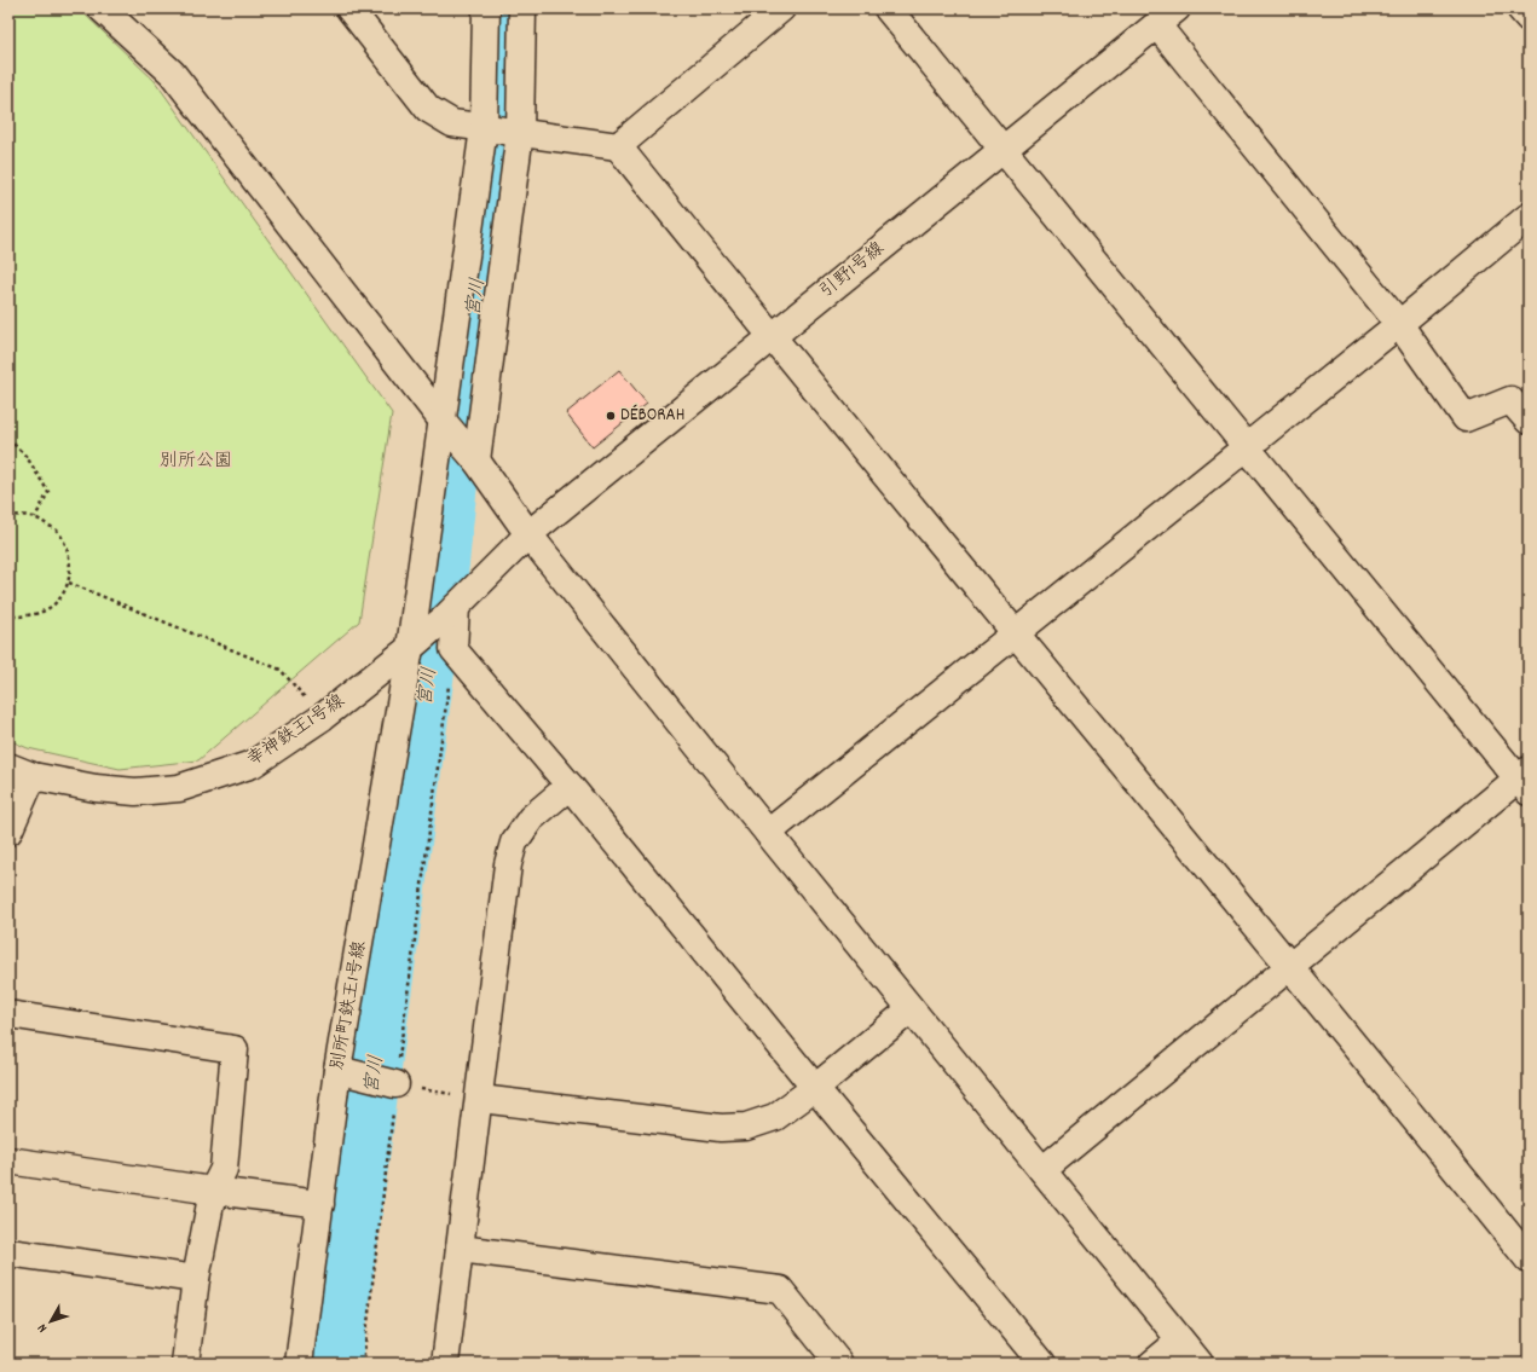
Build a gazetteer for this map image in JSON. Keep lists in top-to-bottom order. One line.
{"streets":{"street":["引野1号線","幸神鉄王1号線","別所町鉄王1号線"]},"crossings":[["引野1号線","幸神鉄王1号線"],["幸神鉄王1号線","別所町鉄王1号線"]],"water":["宮川"],"parks":["別所公園"],"places":["DÉBORAH"],"north":"bottom left"}
